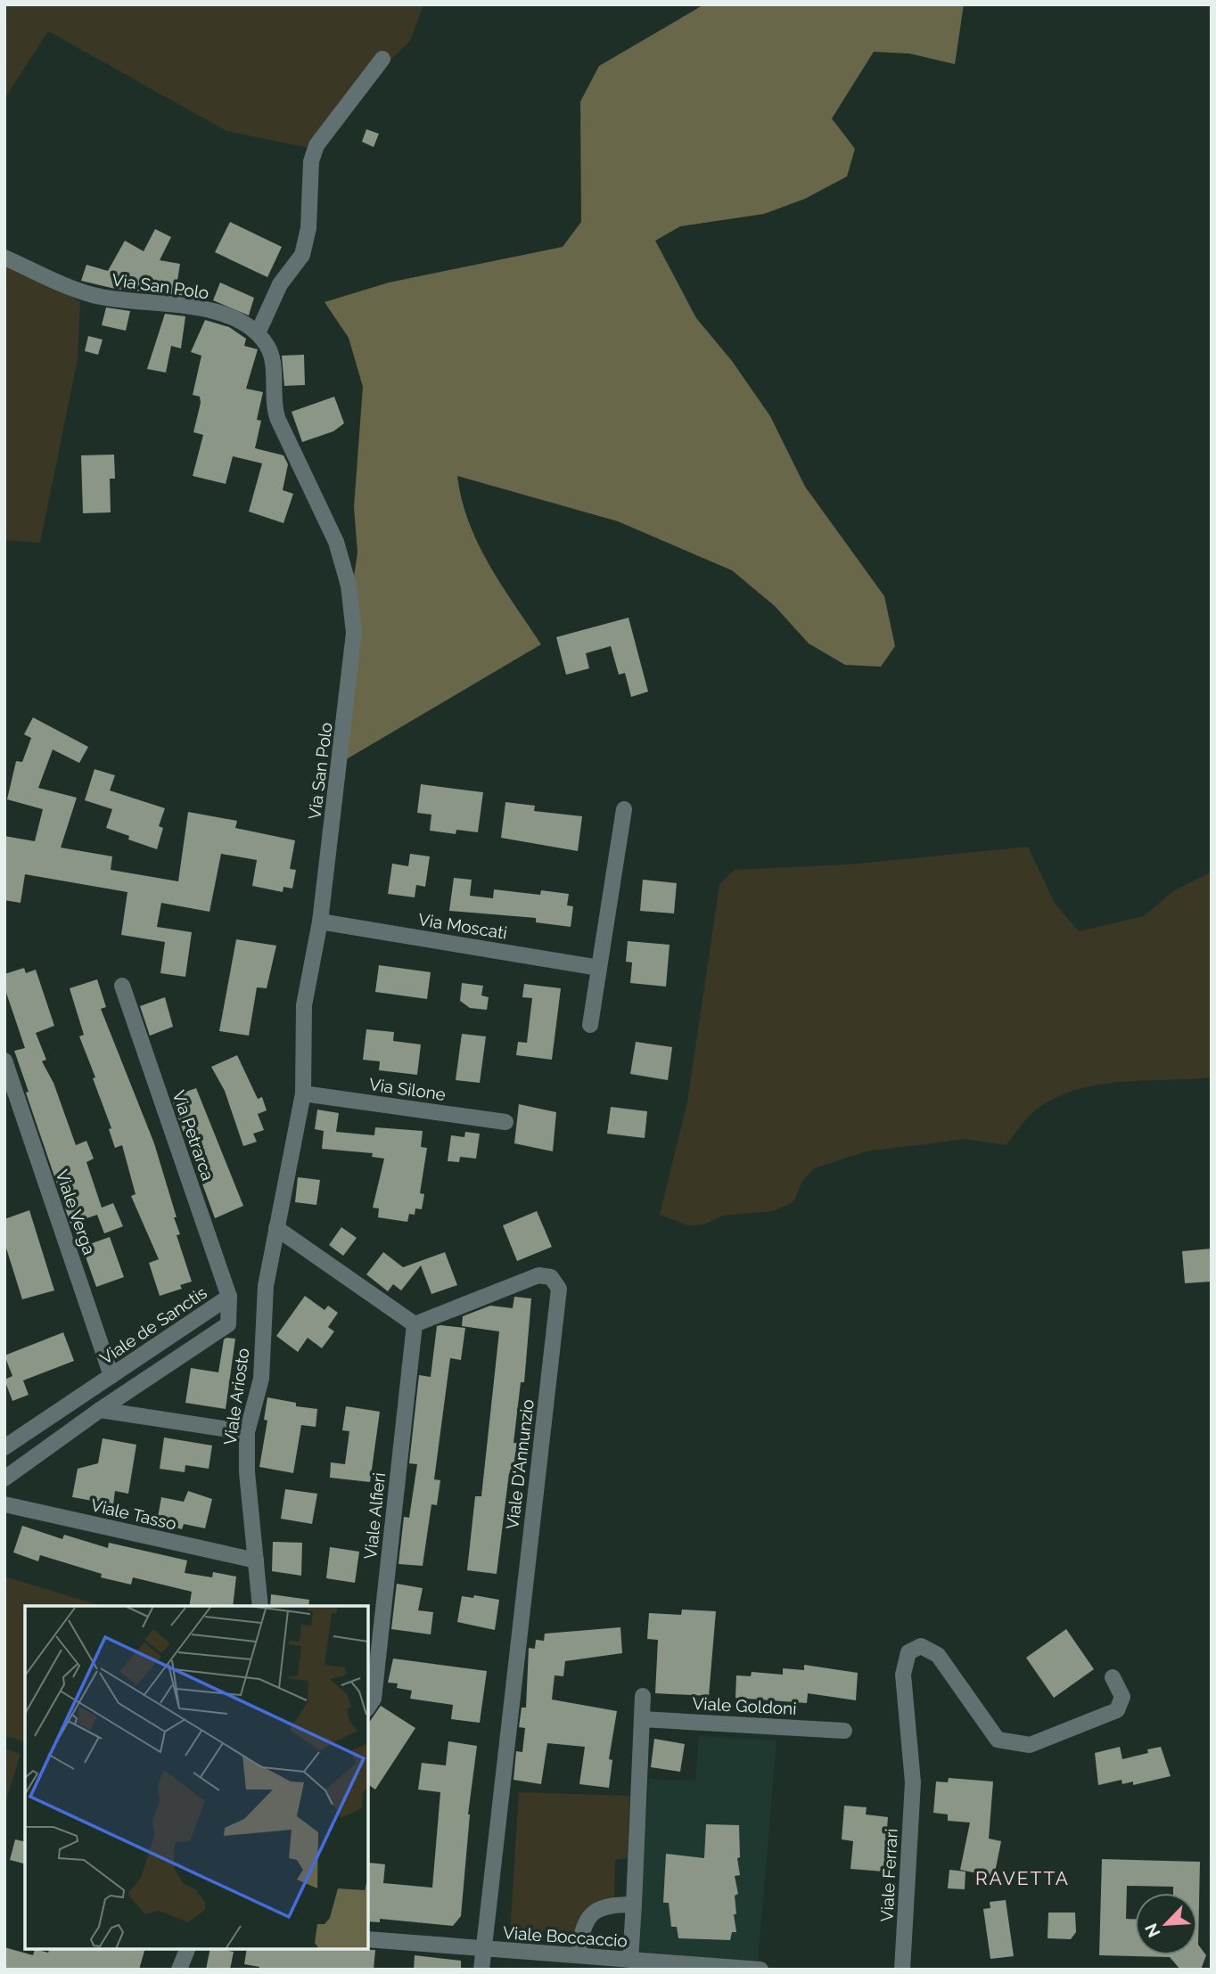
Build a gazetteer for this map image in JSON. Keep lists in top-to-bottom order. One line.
{"streets":{"street":["Via San Polo","Via Moscati","Via Silone","Via Petrarca","Viale Verga","Viale de Sanctis","Viale Ariosto","Viale D'Annunzio","Viale Tasso","Viale Alfieri","Viale Goldoni","Viale Ferrari","Viale Boccaccio"]},"crossings":[["Via San Polo","Via Moscati"],["Via San Polo","Via Silone"],["Via San Polo","Viale Ariosto"],["Via Petrarca","Viale de Sanctis"],["Viale Verga","Viale de Sanctis"],["Viale Ariosto","Viale Tasso"],["Viale D'Annunzio","Viale Alfieri"],["Viale D'Annunzio","Viale Boccaccio"]],"districts":["RAVETTA"],"north":"bottom left"}
